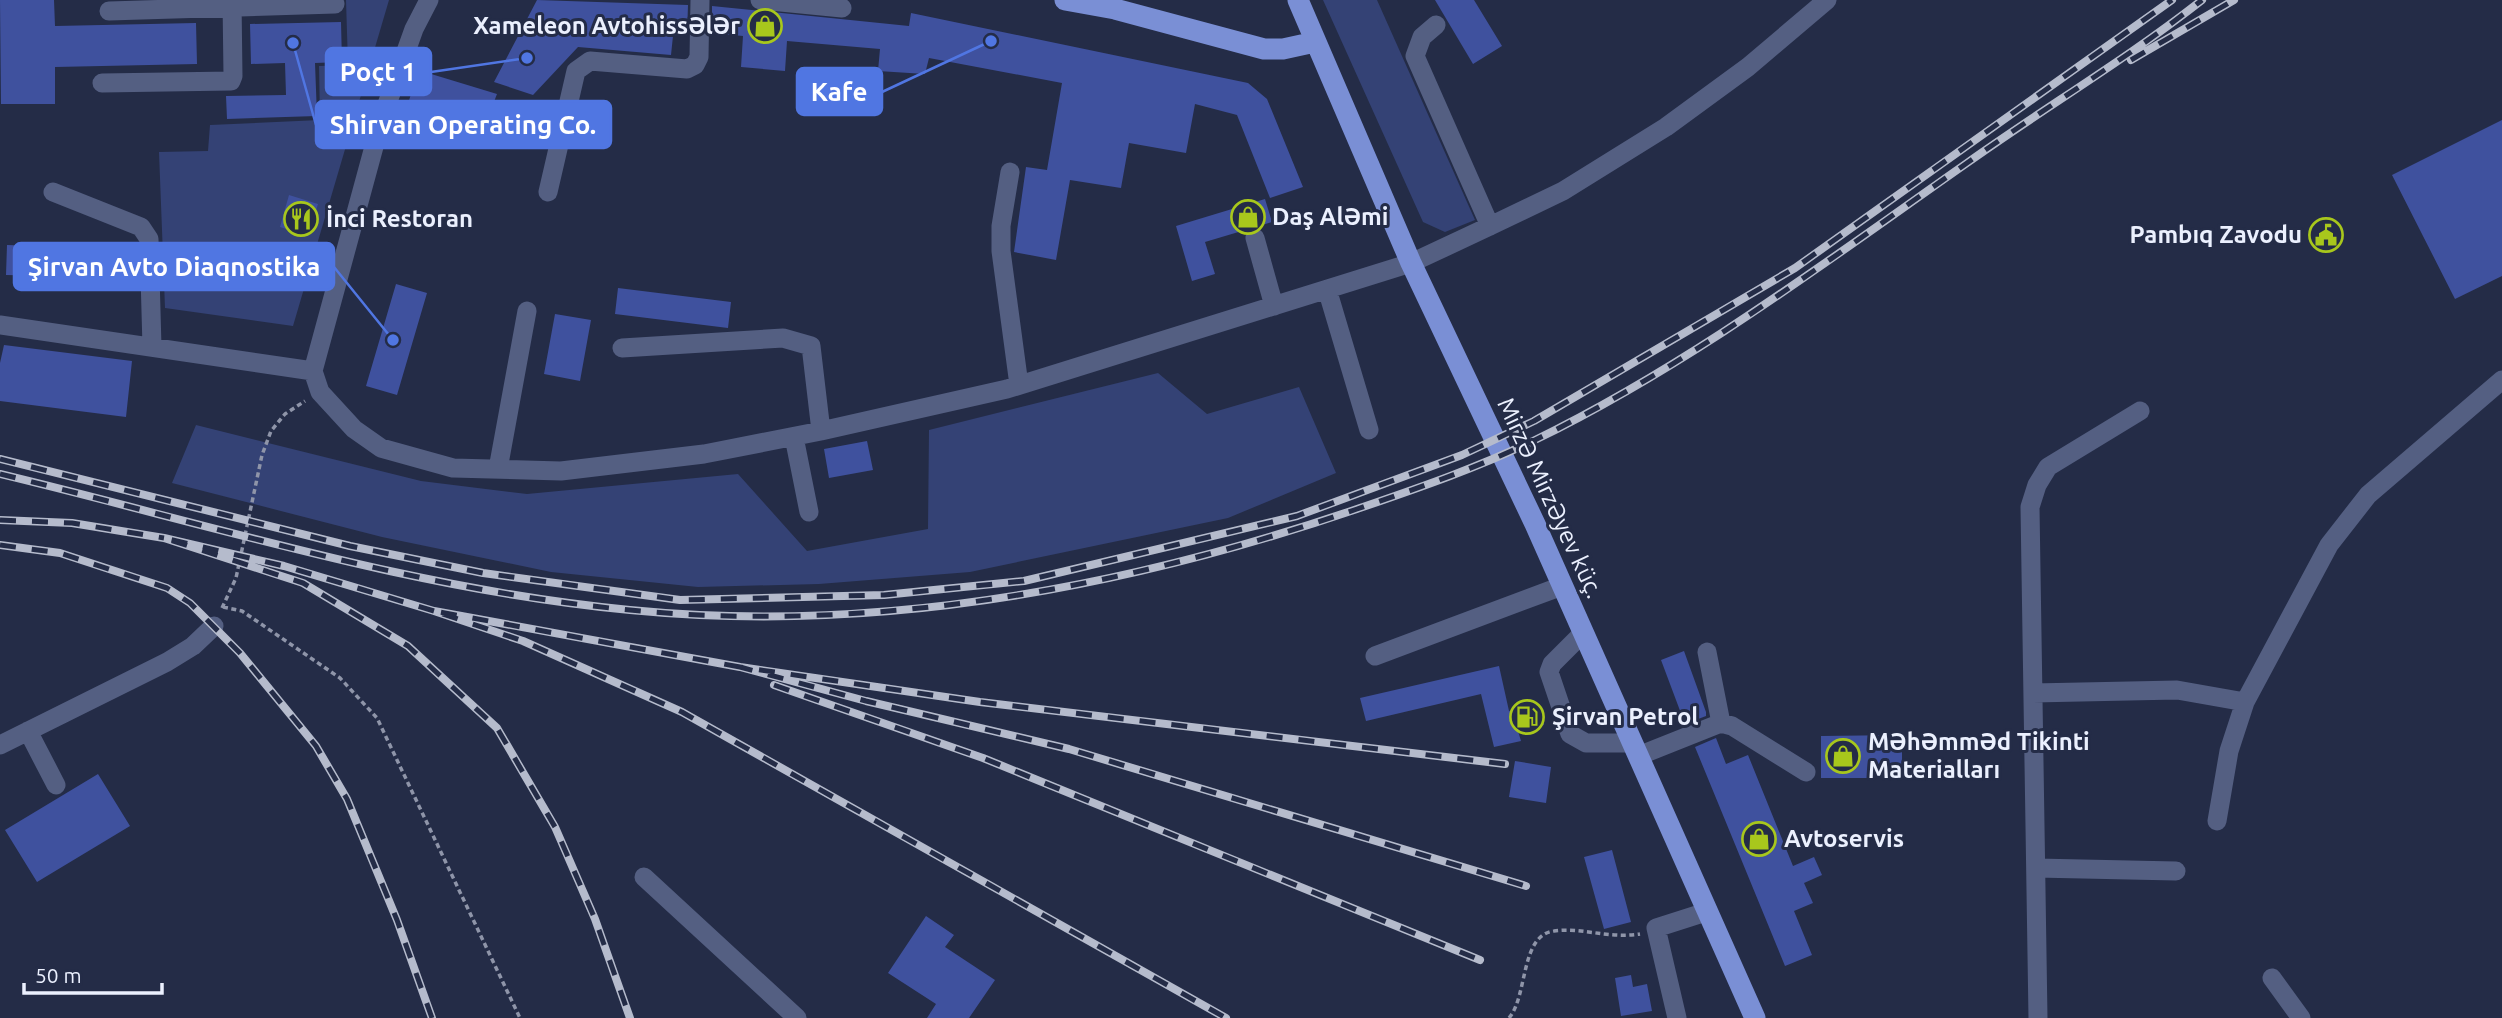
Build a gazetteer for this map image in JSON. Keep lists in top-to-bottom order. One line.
{"streets":{"main road":["Mirzə Mirzəyev küç."]},"places":{"shop":["Xameleon Avtohissələr","Daş Aləmi","Məhəmməd Tikinti Materialları","Avtoservis"],"other":["Kafe","Shirvan Operating Co.","Poçt 1","Şirvan Avto Diaqnostika"],"restaurant":["İnci Restoran"],"public building":["Pambıq Zavodu"],"fuel station":["Şirvan Petrol"]},"scale_bar":"50 m"}
